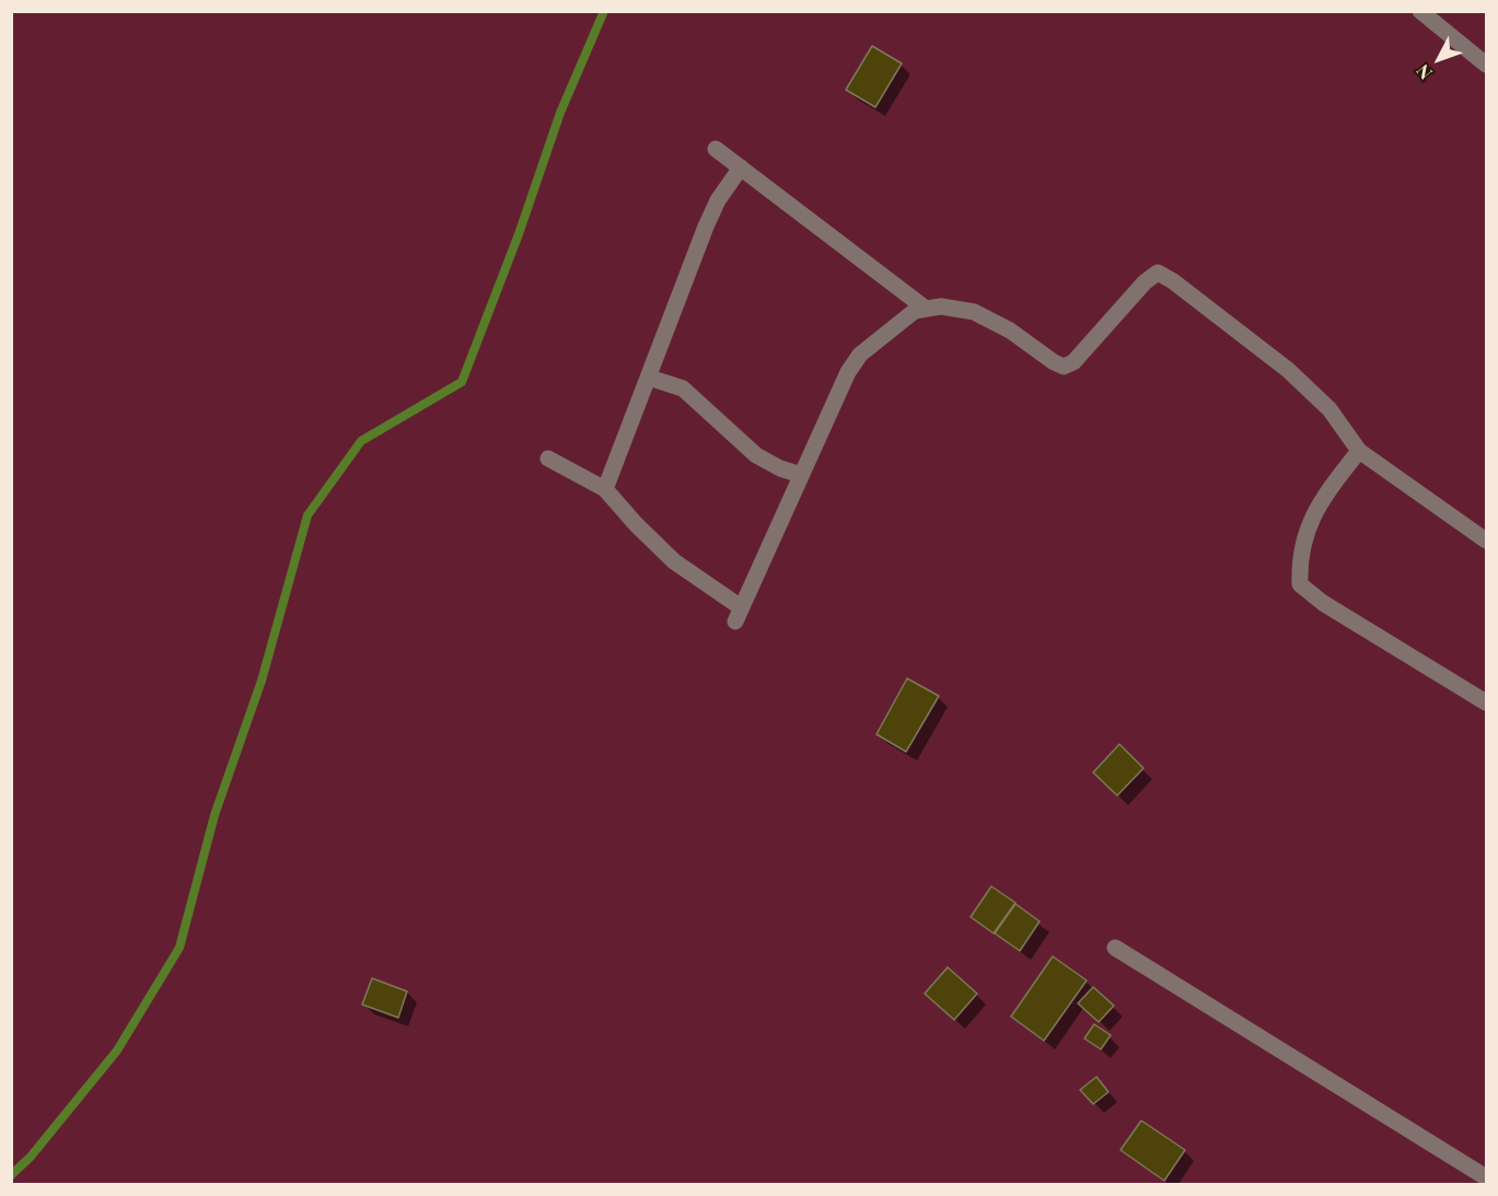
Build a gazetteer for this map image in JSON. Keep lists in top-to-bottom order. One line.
{"north":"bottom left"}
